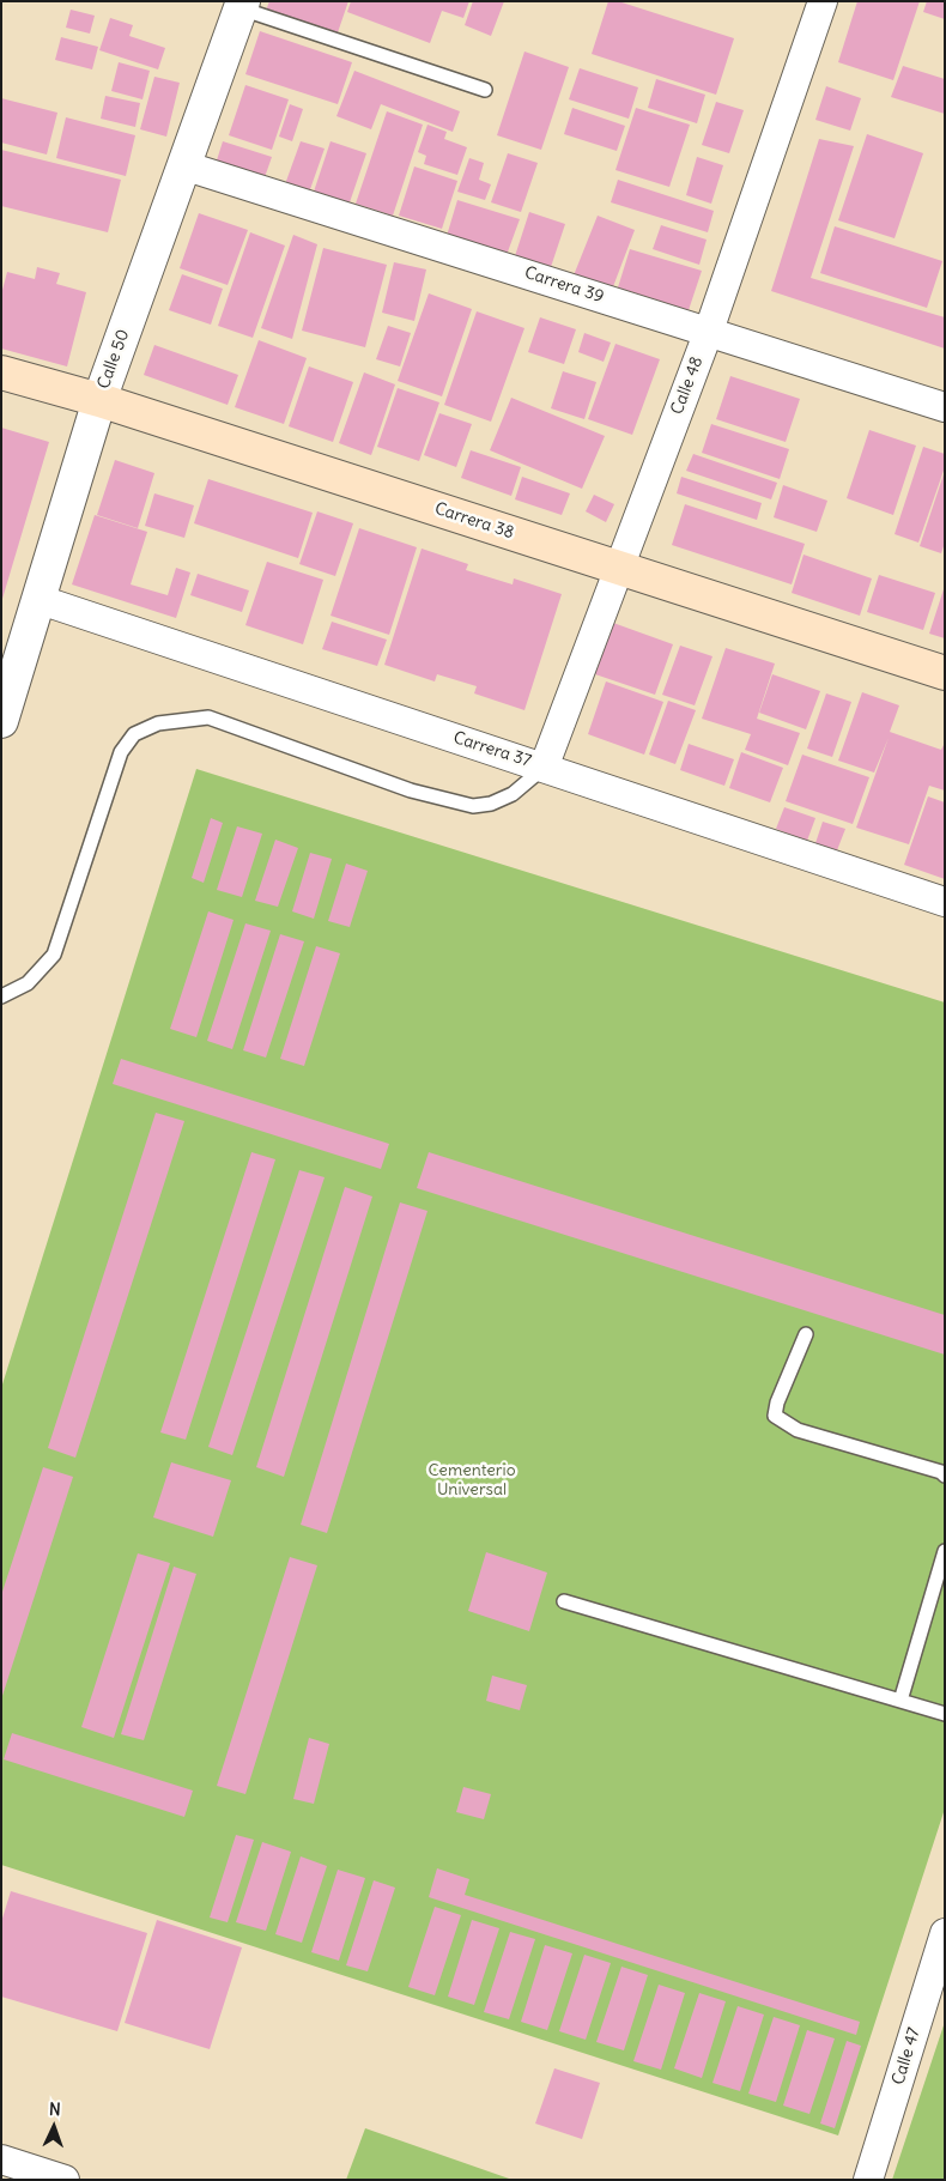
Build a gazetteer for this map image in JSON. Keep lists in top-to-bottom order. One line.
{"streets":{"main road":["Carrera 38"],"street":["Carrera 39","Calle 50","Calle 48","Carrera 37","Calle 47"]},"crossings":[["Carrera 39","Calle 50"],["Carrera 39","Calle 48"],["Calle 50","Carrera 38"],["Calle 50","Carrera 37"],["Calle 48","Carrera 38"],["Calle 48","Carrera 37"]],"parks":["Cementerio Universal"],"north":"top"}
